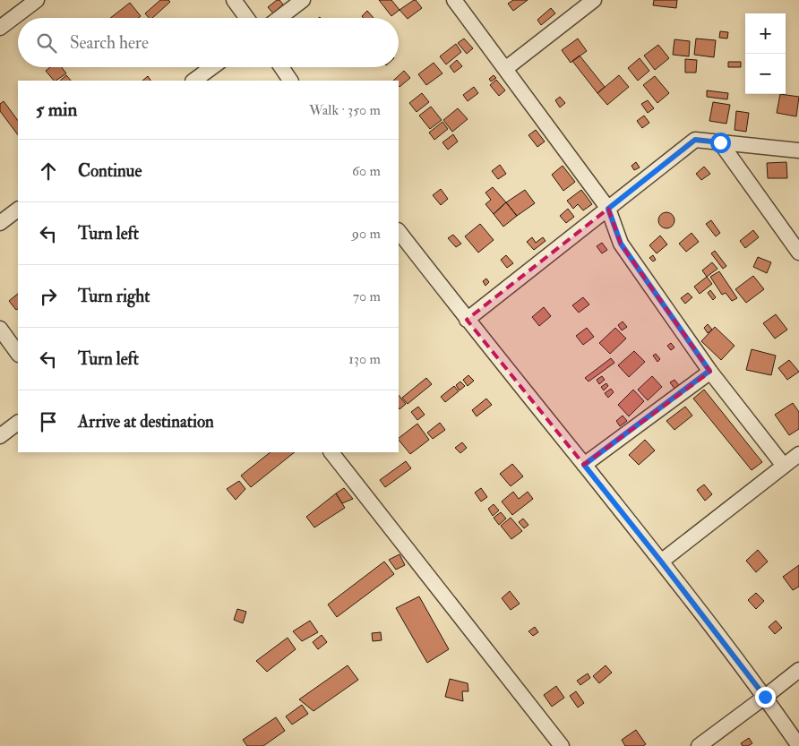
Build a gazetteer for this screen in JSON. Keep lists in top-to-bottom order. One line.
{"page":{"map_buttons":["+","−"],"search":"Search here","heading":["5 min","Walk · 350 m"],"list":[["Continue","60 m"],["Turn left","90 m"],["Turn right","70 m"],["Turn left","130 m"],"Arrive at destination"]}}
